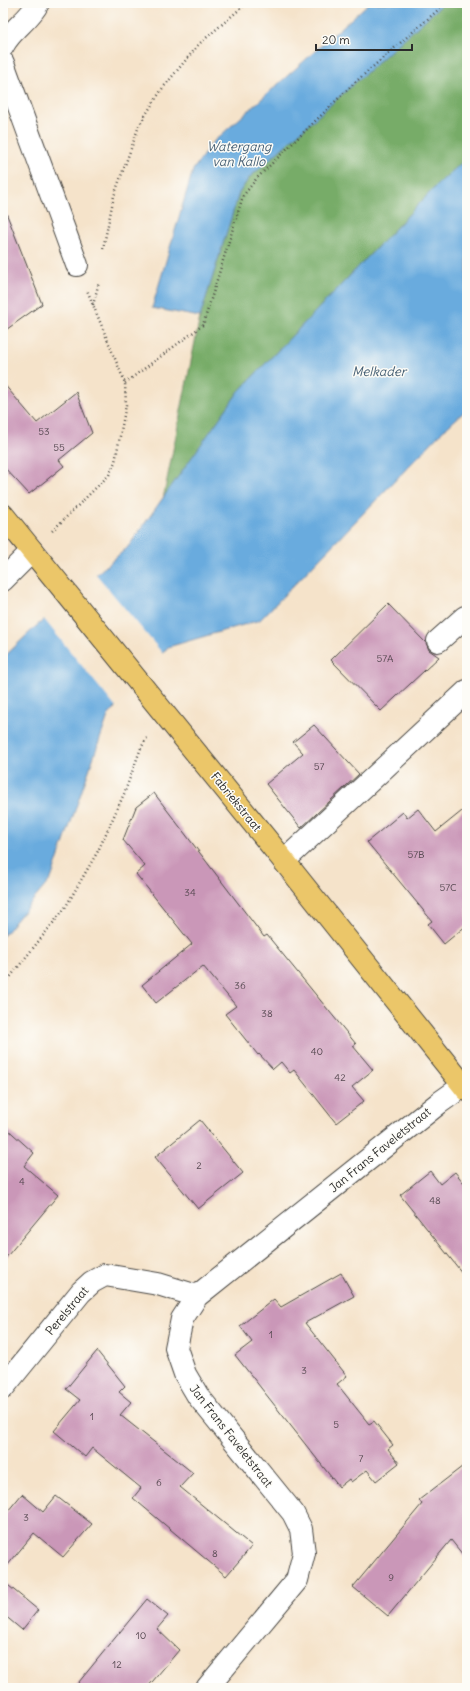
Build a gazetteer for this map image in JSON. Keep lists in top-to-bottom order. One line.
{"streets":{"main road":["Fabriekstraat"],"street":["Jan Frans Faveletstraat","Perelstraat"]},"crossings":[["Fabriekstraat","Jan Frans Faveletstraat"],["Jan Frans Faveletstraat","Perelstraat"]],"water":["Watergang van Kallo","Melkader"],"house_numbers":["53","55","57A","57","57B","57C","34","36","38","40","42","2","4","48","1","3","1","5","7","6","3","8","9","10","12"],"scale_bar":"20 m"}
